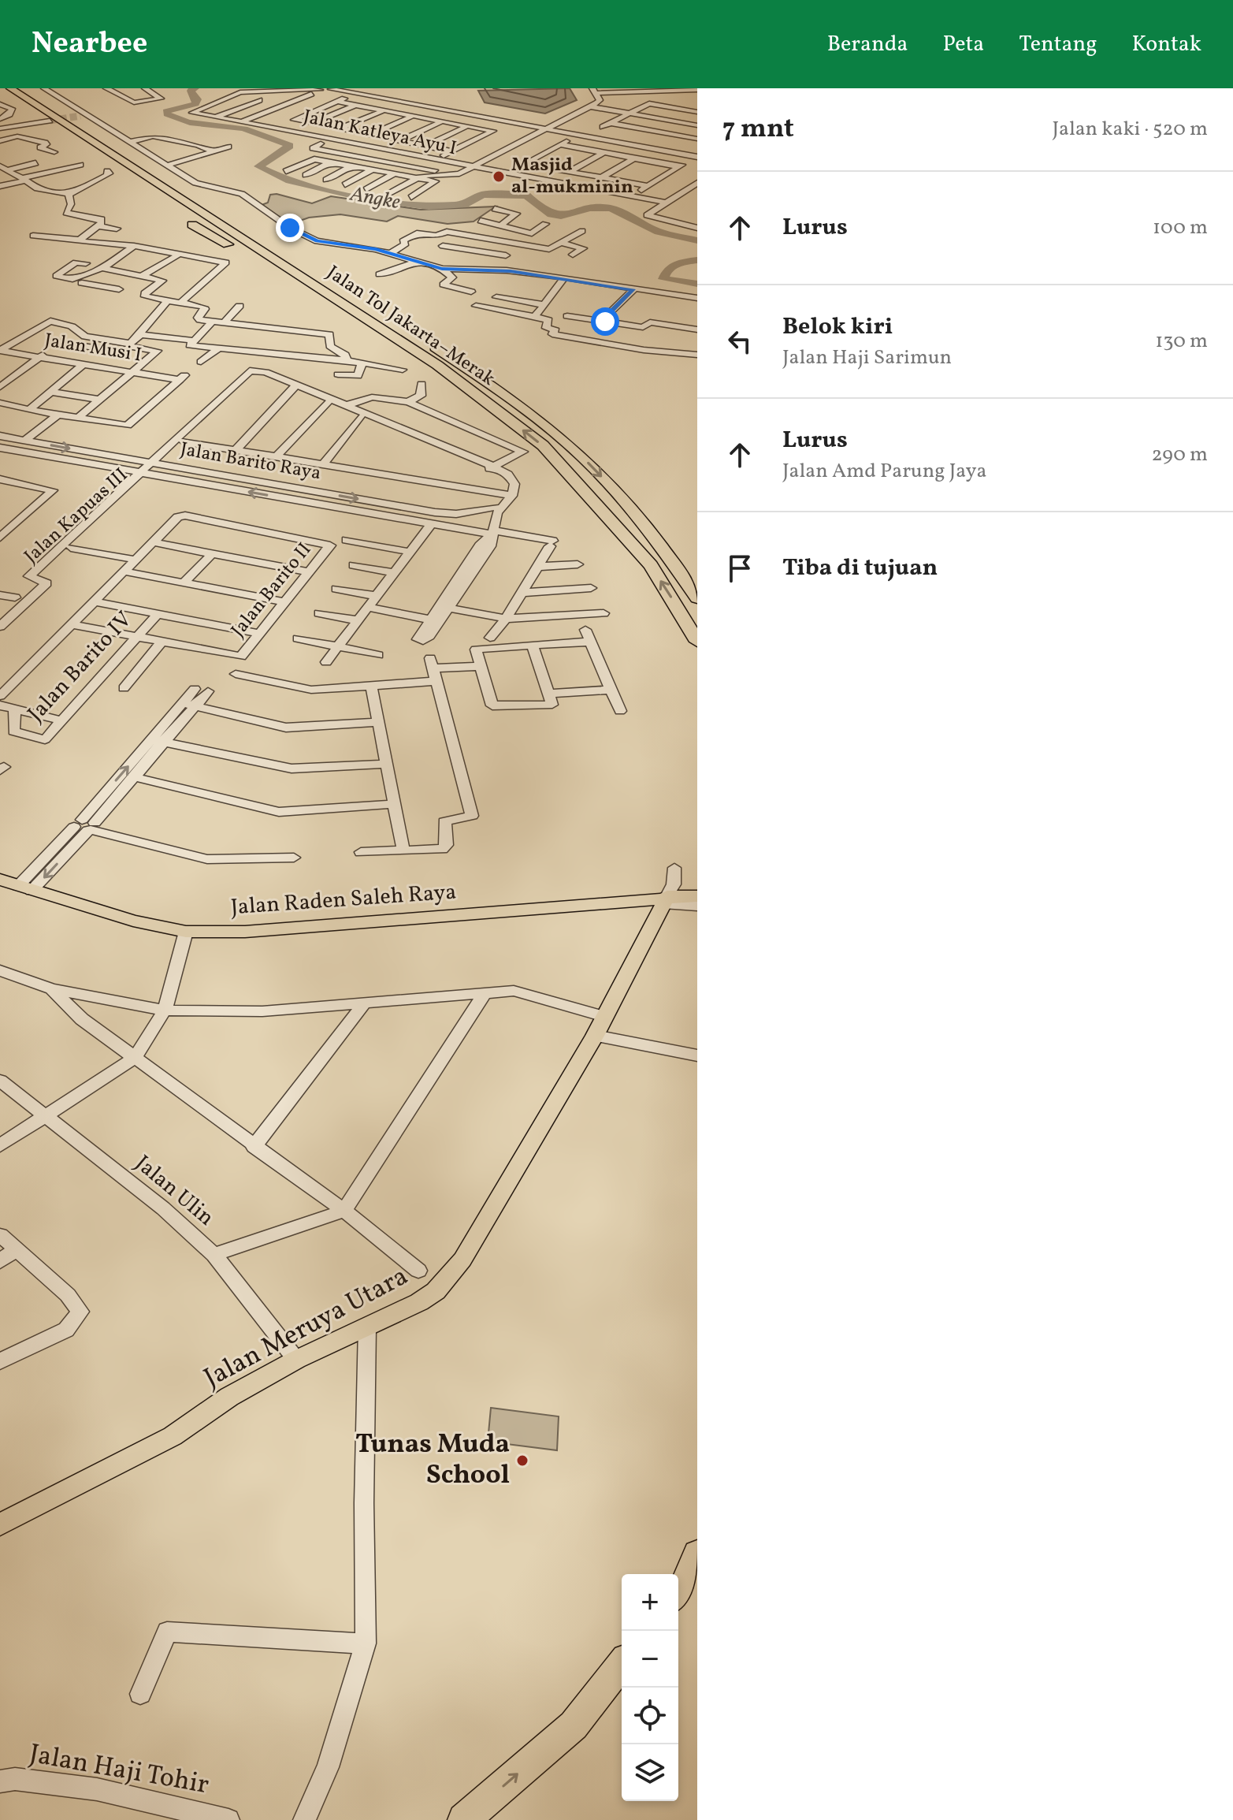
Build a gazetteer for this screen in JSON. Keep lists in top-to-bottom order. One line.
{"streets":{"highway":["Jalan Tol Jakarta–Merak"],"main road":["Jalan Raden Saleh Raya","Jalan Meruya Utara"],"street":["Jalan Katleya Ayu I","Jalan Musi I","Jalan Barito Raya","Jalan Kapuas III","Jalan Barito II","Jalan Barito IV","Jalan Ulin","Jalan Haji Tohir"]},"crossings":[["Jalan Barito Raya","Jalan Kapuas III"],["Jalan Raden Saleh Raya","Jalan Meruya Utara"],["Jalan Ulin","Jalan Meruya Utara"]],"water":["Angke"],"places":["Masjid al-mukminin","Tunas Muda School"],"page":{"header":"Nearbee","nav":["Beranda","Peta","Tentang","Kontak"],"heading":["7 mnt","Jalan kaki · 520 m"],"list":[["Lurus","100 m"],["Belok kiri","Jalan Haji Sarimun","130 m"],["Lurus","Jalan Amd Parung Jaya","290 m"],"Tiba di tujuan"],"map_buttons":["+","−"]}}
